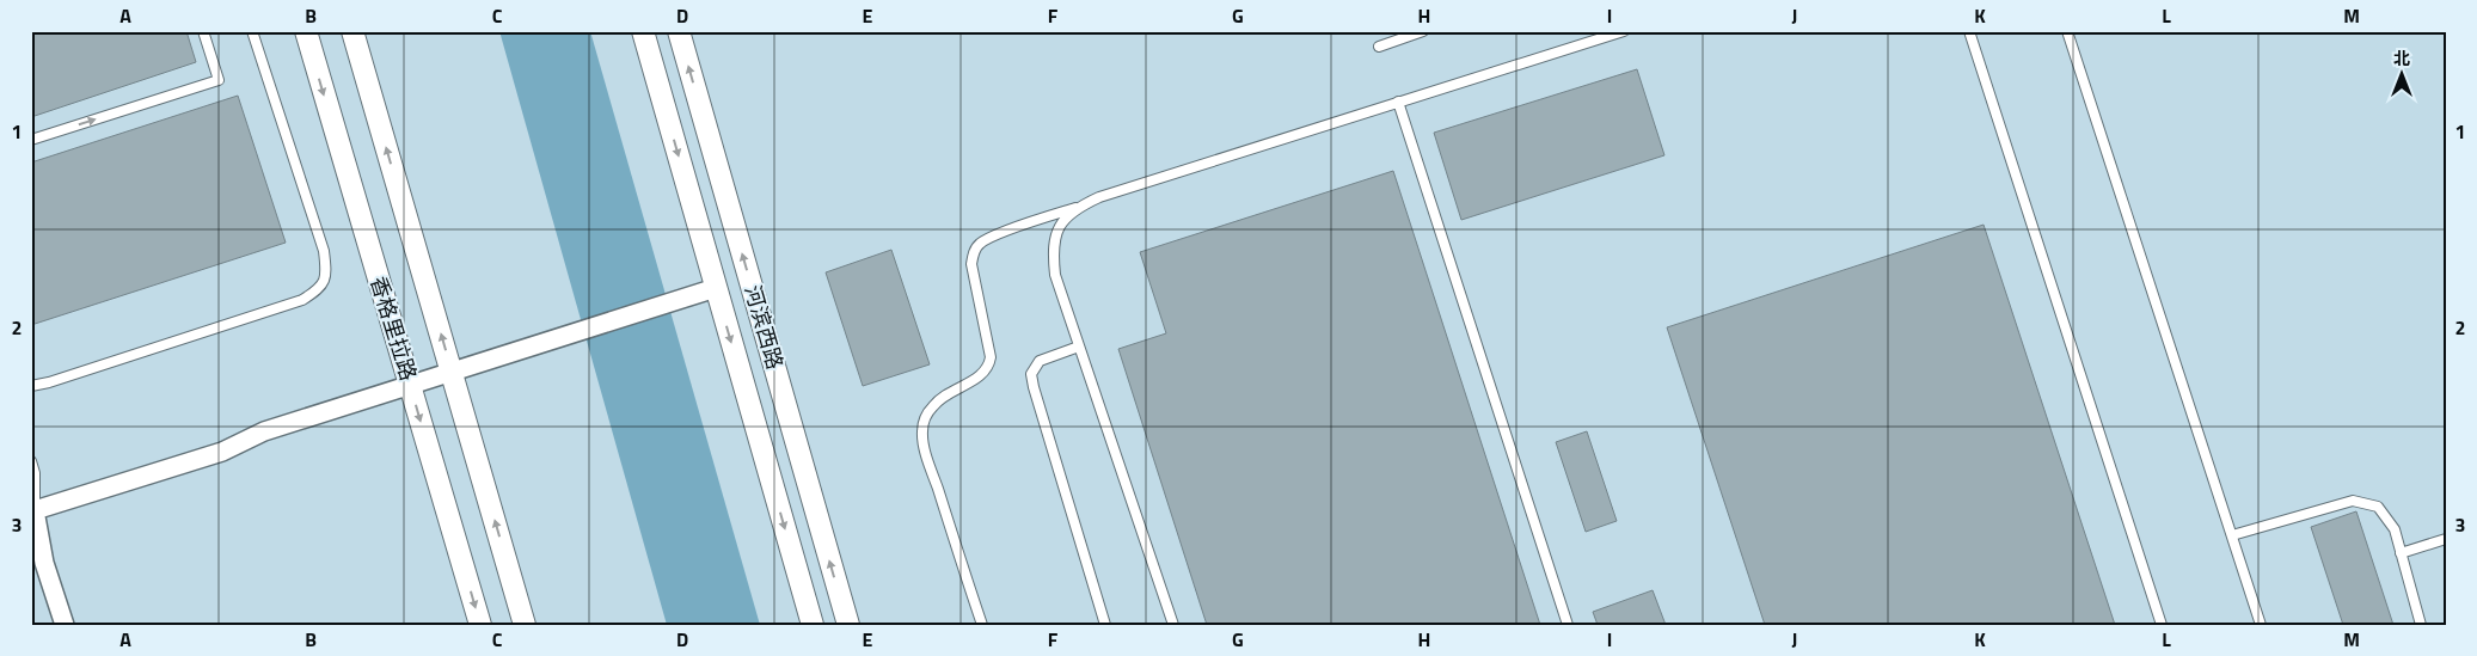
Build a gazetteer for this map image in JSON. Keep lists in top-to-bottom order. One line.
{"streets":{"street":["河滨西路","香格里拉路"]},"north":"top","grid":{"columns":["A","B","C","D","E","F","G","H","I","J","K","L","M"],"rows":["1","2","3"]}}
